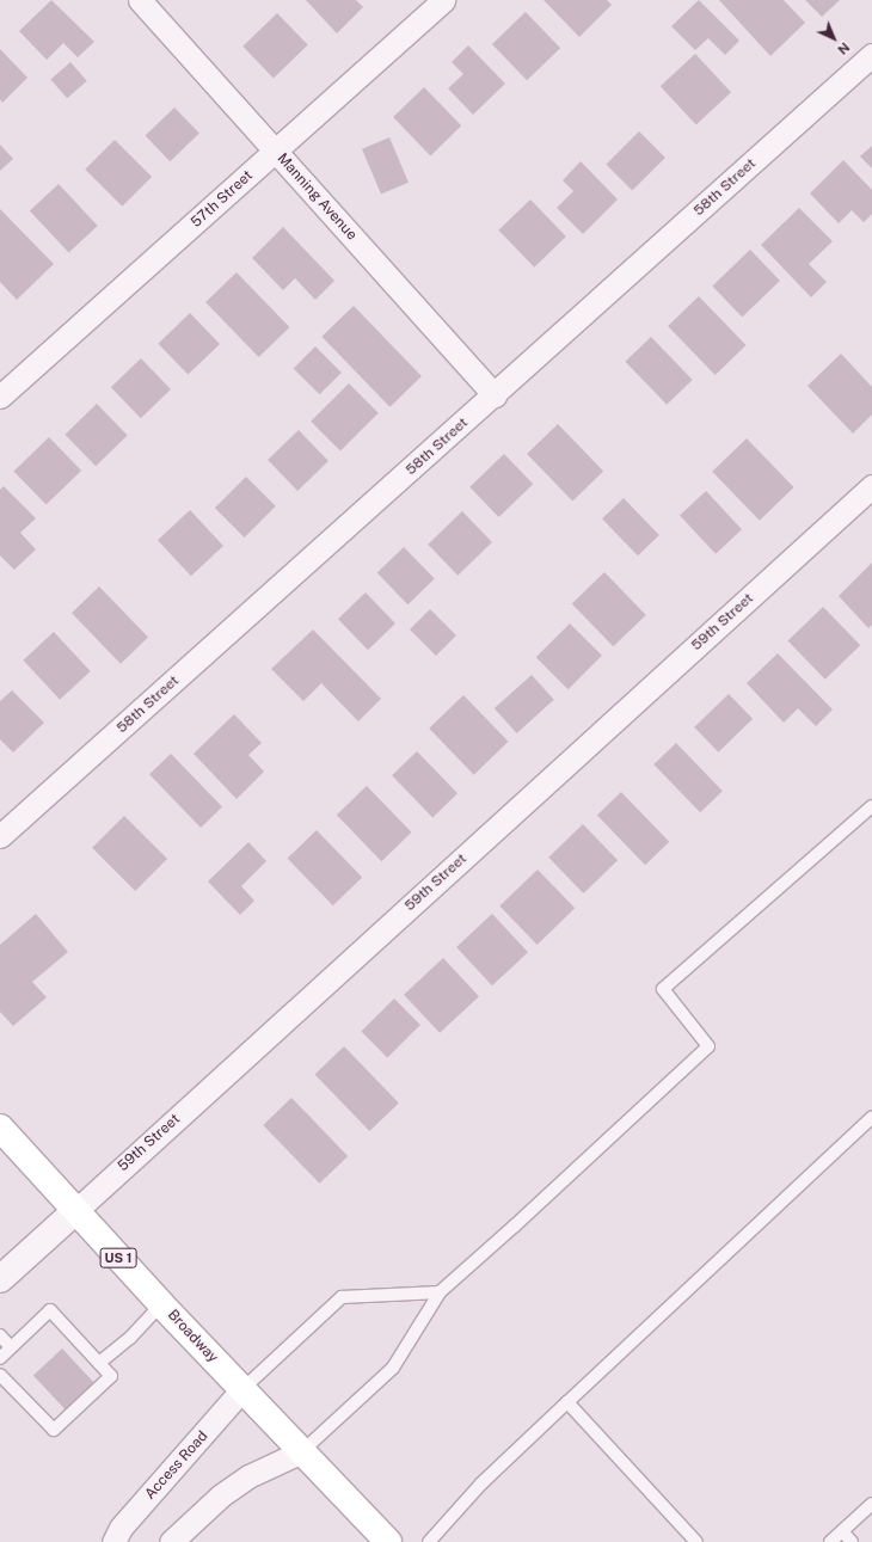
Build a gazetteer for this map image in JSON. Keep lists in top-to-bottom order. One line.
{"streets":{"main road":["US 1","Broadway"],"street":["58th Street","Manning Avenue","57th Street","59th Street","Access Road"]},"crossings":[["58th Street","Manning Avenue"],["Manning Avenue","57th Street"],["59th Street","Broadway"],["Broadway","Access Road"]],"north":"bottom right"}
